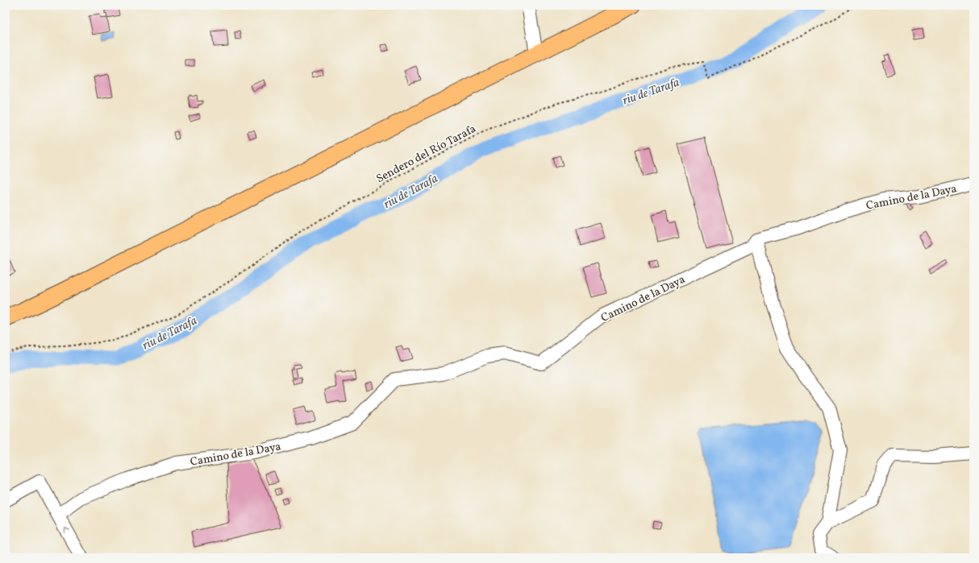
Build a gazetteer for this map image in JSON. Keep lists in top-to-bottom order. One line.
{"streets":{"street":["Camino de la Daya"],"path":["Sendero del Río Tarafa"]},"water":["riu de Tarafa"]}
